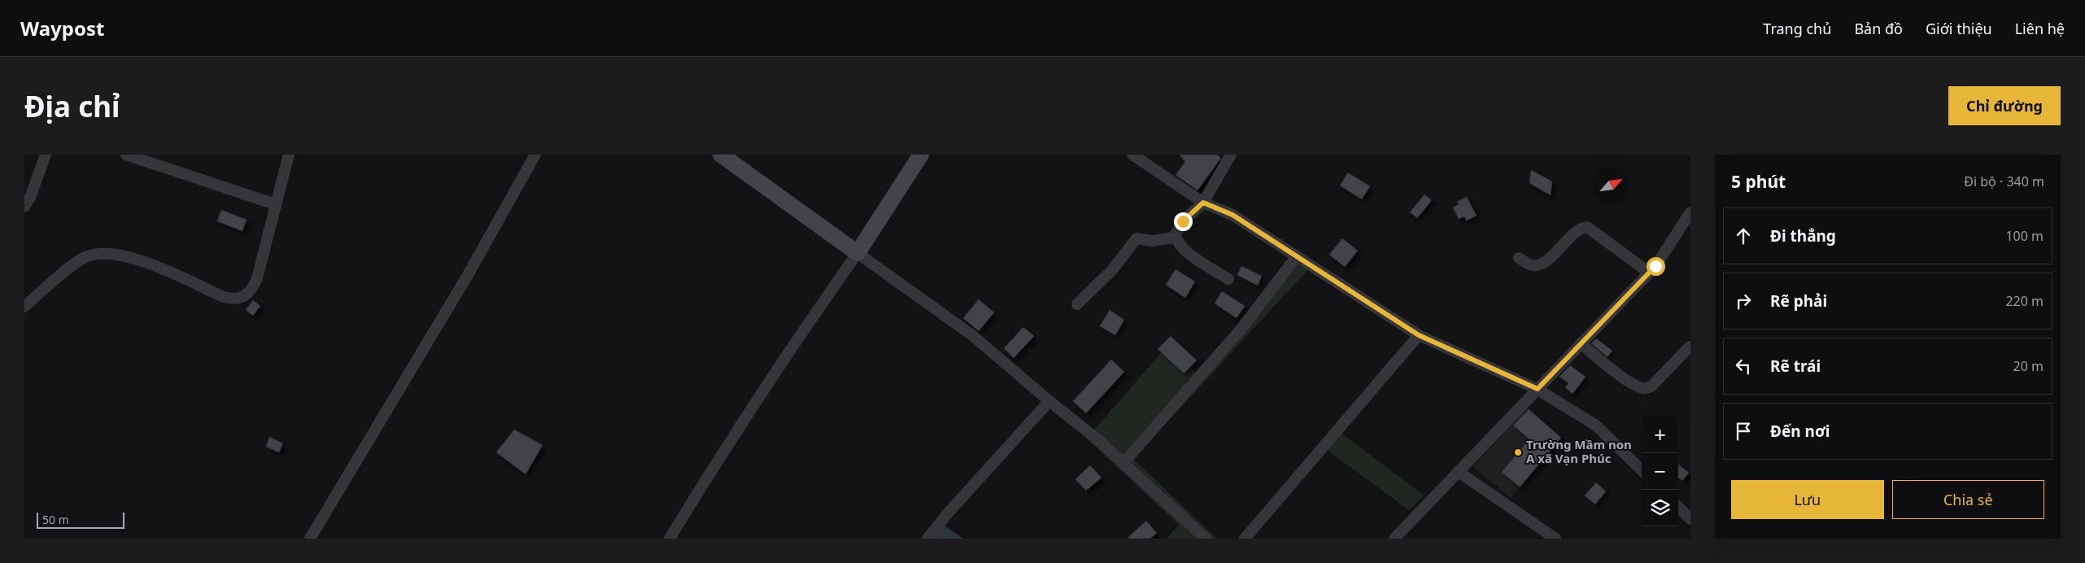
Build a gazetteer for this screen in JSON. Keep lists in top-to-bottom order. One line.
{"places":["Trường Mầm non A xã Vạn Phúc"],"scale_bar":"50 m","north":"top right","page":{"header":"Waypost","nav":["Trang chủ","Bản đồ","Giới thiệu","Liên hệ"],"buttons":["Chỉ đường",["Lưu","Chia sẻ"]],"title":"Địa chỉ","heading":["5 phút","Đi bộ · 340 m"],"list":[["Đi thẳng","100 m"],["Rẽ phải","220 m"],["Rẽ trái","20 m"],"Đến nơi"],"map_buttons":["+","−"],"scale":"50 m"}}
